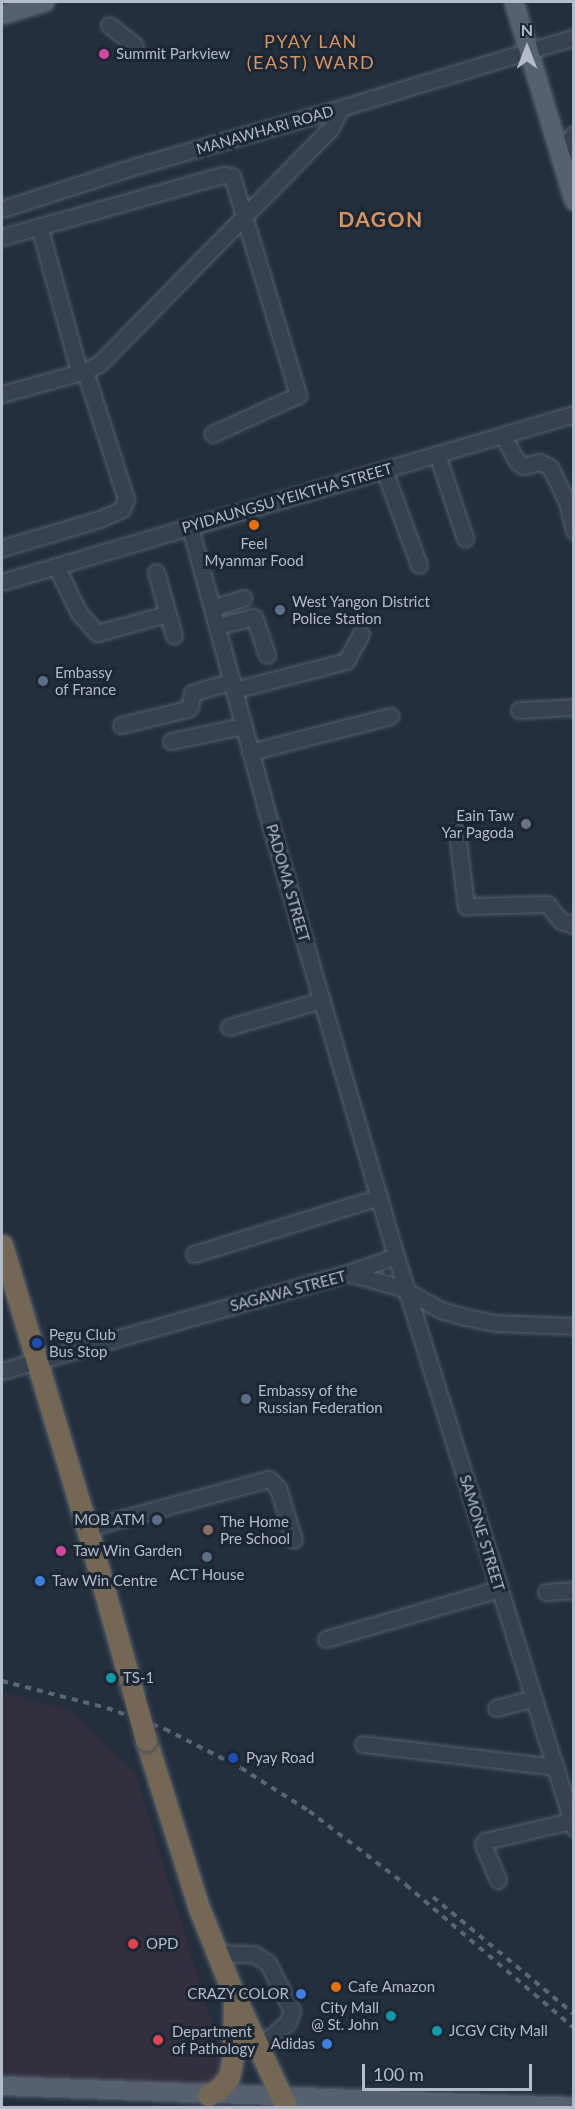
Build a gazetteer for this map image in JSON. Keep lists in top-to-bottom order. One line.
{"streets":{"street":["MANAWHARI ROAD","PYIDAUNGSU YEIKTHA STREET","PADOMA STREET","SAGAWA STREET","SAMONE STREET"]},"crossings":[["PYIDAUNGSU YEIKTHA STREET","PADOMA STREET"],["PADOMA STREET","SAMONE STREET"],["SAGAWA STREET","SAMONE STREET"]],"districts":["PYAY LAN (EAST) WARD","DAGON"],"places":["Summit Parkview","Feel Myanmar Food","West Yangon District Police Station","Embassy of France","Eain Taw Yar Pagoda","Pegu Club Bus Stop","Embassy of the Russian Federation","MOB ATM","The Home Pre School","Taw Win Garden","ACT House","Taw Win Centre","TS-1","Pyay Road","OPD","Cafe Amazon","CRAZY COLOR","City Mall @ St. John","JCGV City Mall","Department of Pathology","Adidas"],"scale_bar":"100 m","north":"top"}
